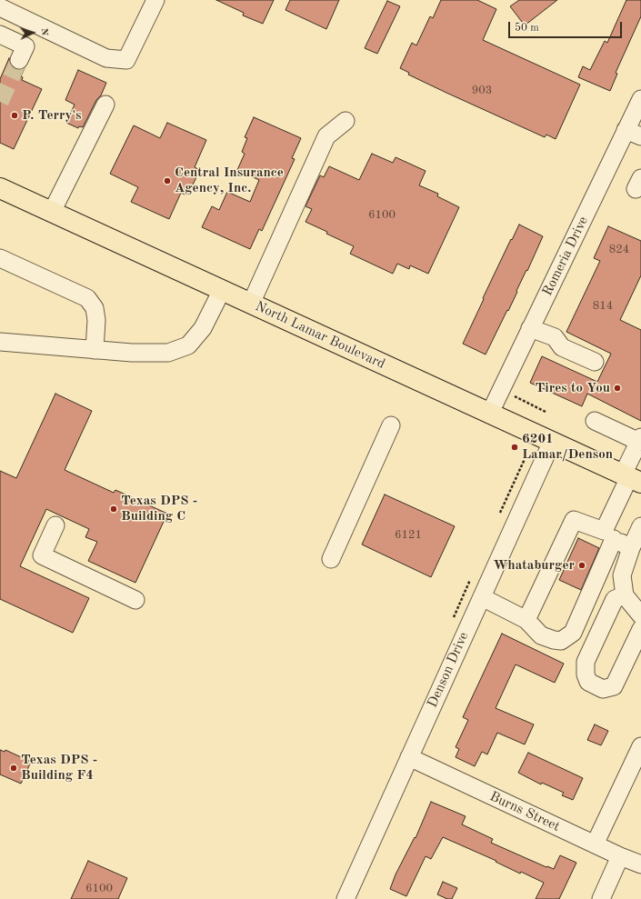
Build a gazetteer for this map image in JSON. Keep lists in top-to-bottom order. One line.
{"streets":{"main road":["North Lamar Boulevard"],"street":["Romeria Drive","Denson Drive","Burns Street"]},"crossings":[["Romeria Drive","North Lamar Boulevard"],["North Lamar Boulevard","Denson Drive"],["Denson Drive","Burns Street"]],"places":["P. Terry's","Central Insurance Agency, Inc.","Tires to You","6201 Lamar/Denson","Texas DPS - Building C","Whataburger","Texas DPS - Building F4"],"house_numbers":["903","6100","824","814","6121","6100"],"scale_bar":"50 m","north":"right"}
